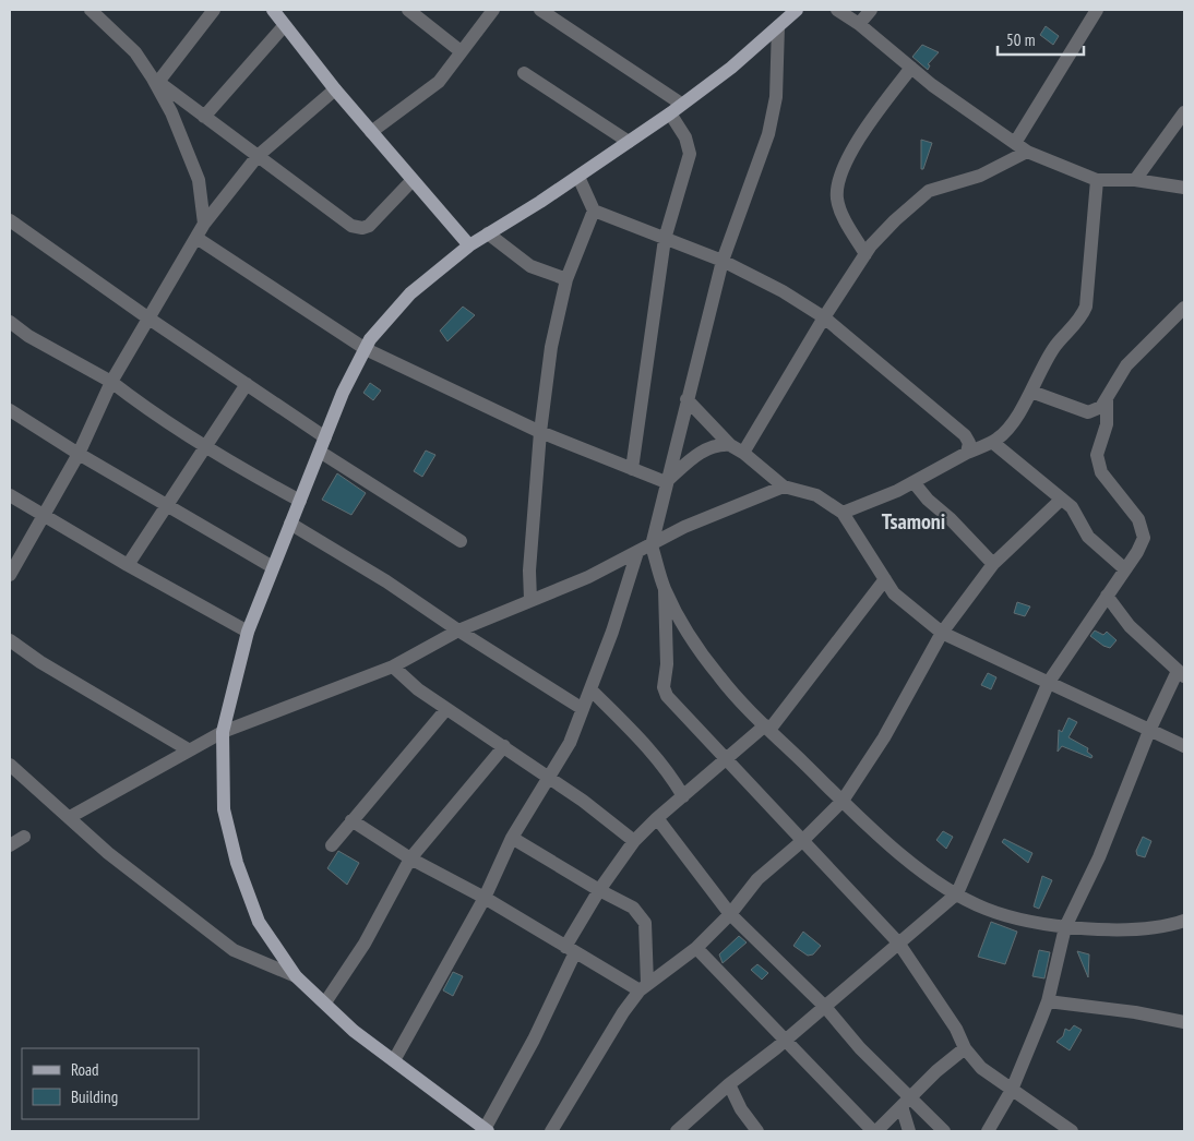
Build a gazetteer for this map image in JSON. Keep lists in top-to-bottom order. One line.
{"districts":["Tsamoni"],"legend":["Road","Building"],"scale_bar":"50 m"}
